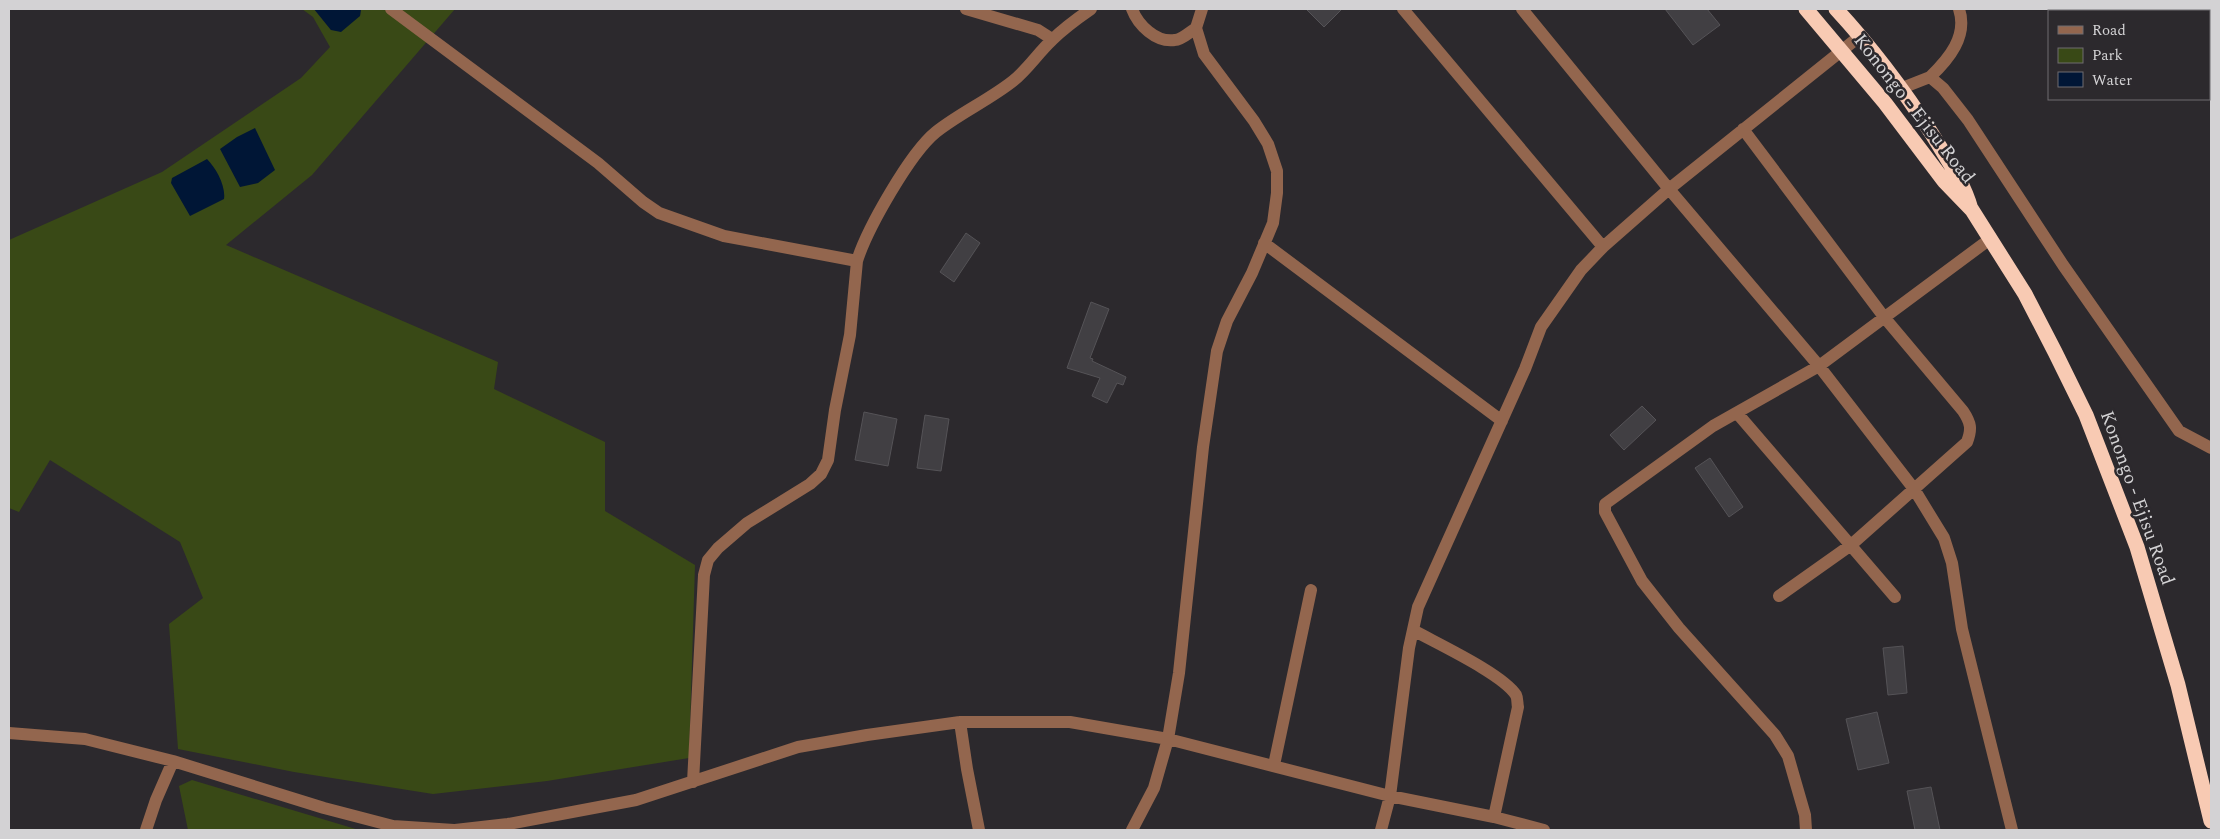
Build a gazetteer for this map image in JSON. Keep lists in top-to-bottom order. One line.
{"streets":{"highway":["Konongo - Ejisu Road"]},"legend":["Road","Park","Water"]}
